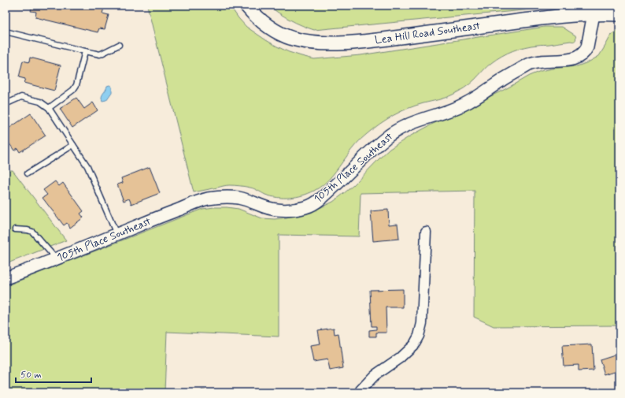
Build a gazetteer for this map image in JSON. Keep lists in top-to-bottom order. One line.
{"streets":{"main road":["Lea Hill Road Southeast"],"street":["105th Place Southeast"]},"crossings":[["Lea Hill Road Southeast","105th Place Southeast"]],"scale_bar":"50 m"}
